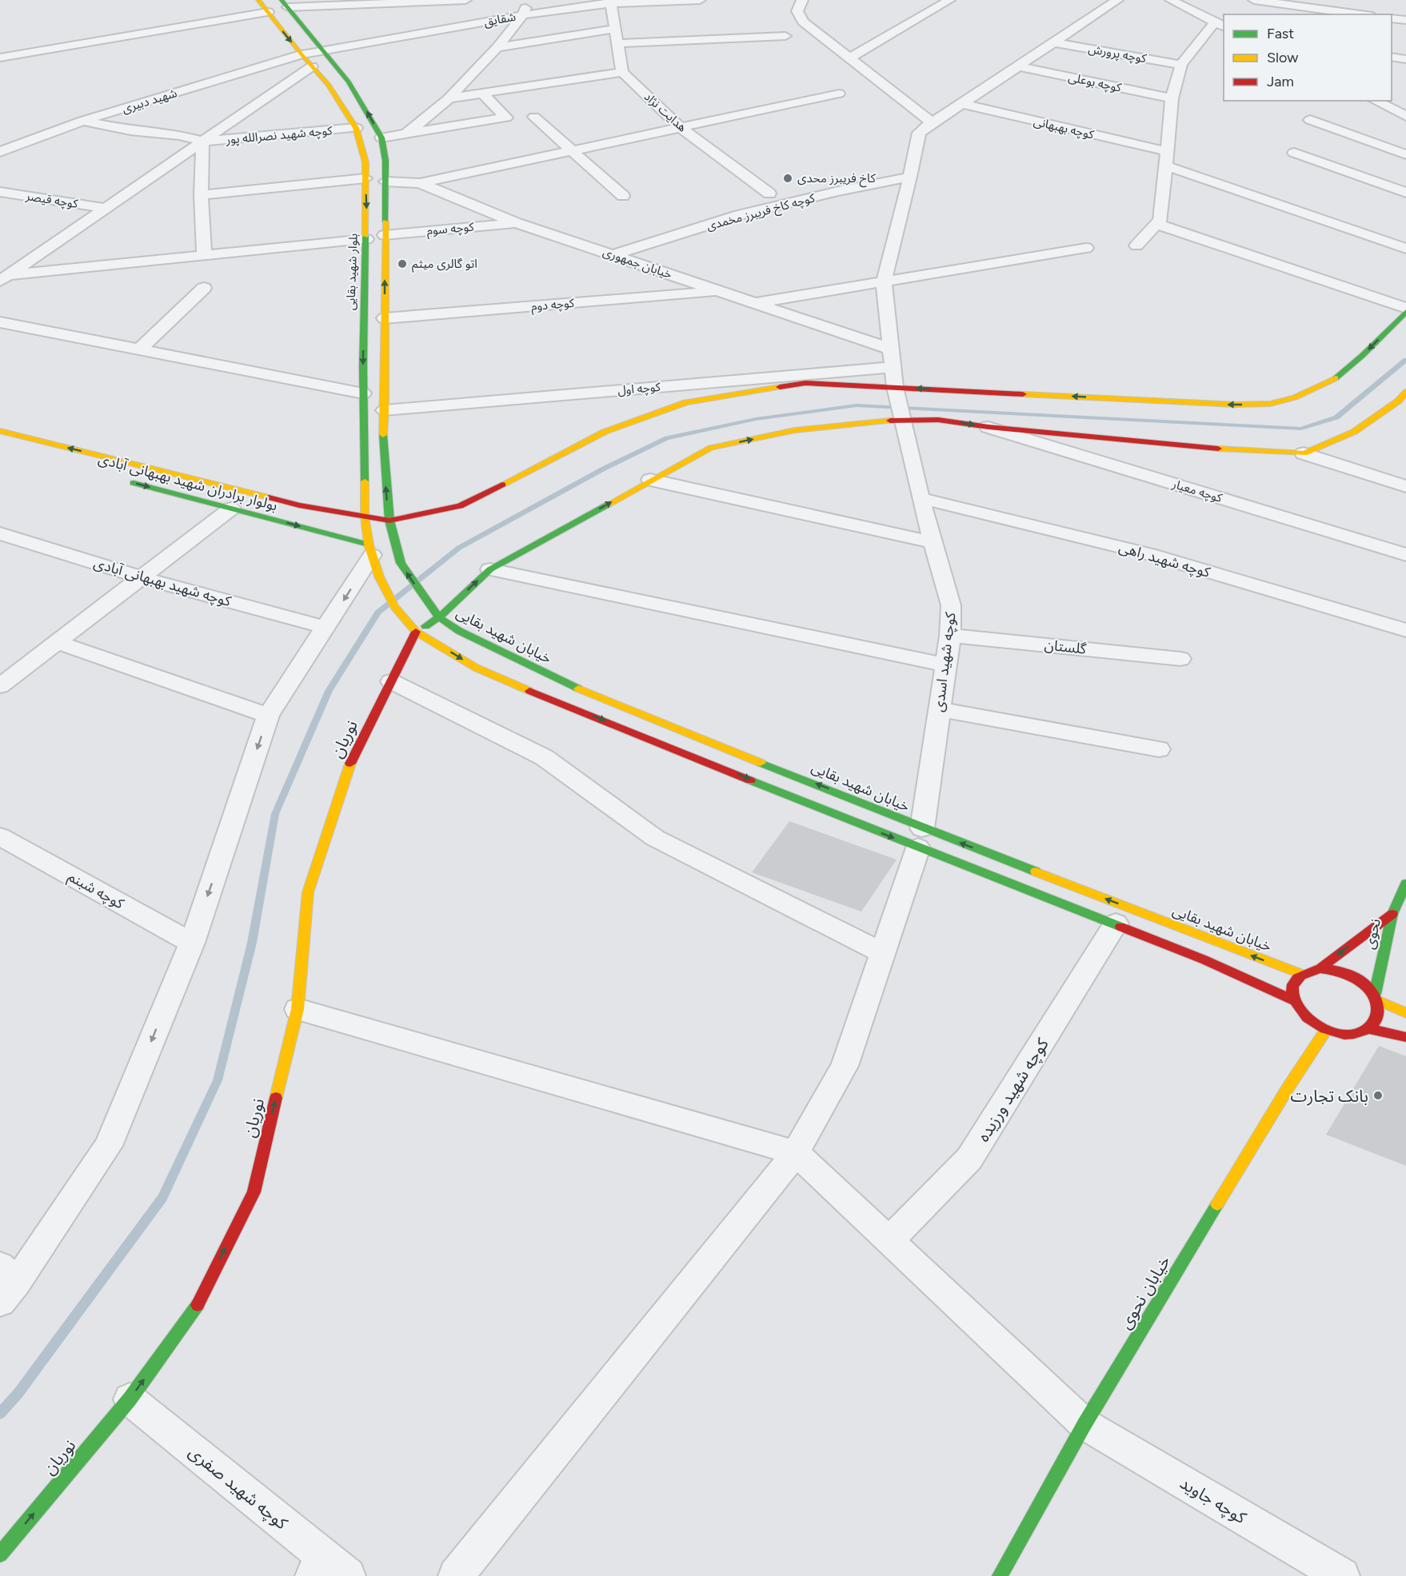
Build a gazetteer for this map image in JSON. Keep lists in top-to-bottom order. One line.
{"streets":{"main road":["بلوار شهید بقایی","بولوار برادران شهید بهبهانی آبادی","خیابان شهید بقایی","نوریان","نحوی","خیابان نحوی"],"street":["شقایق","کوچه پرورش","کوچه بوعلی","شهید دبیری","هدایت نژاد","کوچه بهبهانی","کوچه شهید نصرالله پور","کوچه قیصر","کوچه کاخ فریبرز مخمدی","کوچه سوم","خیابان جمهوری","کوچه دوم","کوچه اول","کوچه معیار","کوچه شهید راهی","کوچه شهید بهبهانی آبادی","گلستان","کوچه شهید اسدی","کوچه شبنم","کوچه شهید ورزیده","کوچه شهید صفری","کوچه جاوید"]},"crossings":[["شقایق","شهید دبیری"],["شقایق","بلوار شهید بقایی"],["کوچه پرورش","کوچه شهید اسدی"],["کوچه بوعلی","کوچه شهید اسدی"],["شهید دبیری","بلوار شهید بقایی"],["کوچه بهبهانی","کوچه شهید اسدی"],["کوچه شهید نصرالله پور","بلوار شهید بقایی"],["کوچه کاخ فریبرز مخمدی","خیابان جمهوری"],["کوچه کاخ فریبرز مخمدی","کوچه شهید اسدی"],["کوچه سوم","خیابان جمهوری"],["خیابان جمهوری","کوچه دوم"],["خیابان جمهوری","کوچه شهید اسدی"],["بلوار شهید بقایی","بولوار برادران شهید بهبهانی آبادی"],["بلوار شهید بقایی","خیابان شهید بقایی"],["بلوار شهید بقایی","نوریان"],["کوچه اول","کوچه شهید اسدی"],["بولوار برادران شهید بهبهانی آبادی","خیابان شهید بقایی"],["کوچه شهید راهی","کوچه شهید اسدی"],["خیابان شهید بقایی","کوچه شهید اسدی"],["خیابان شهید بقایی","نوریان"],["خیابان شهید بقایی","نحوی"],["خیابان شهید بقایی","کوچه شهید ورزیده"],["خیابان شهید بقایی","خیابان نحوی"],["گلستان","کوچه شهید اسدی"],["کوچه شهید اسدی","کوچه جاوید"],["نوریان","کوچه شهید صفری"],["نحوی","خیابان نحوی"],["کوچه شهید ورزیده","کوچه جاوید"],["خیابان نحوی","کوچه جاوید"]],"one_way":["نوریان"],"places":["کاخ فریبرز محدی","اتو گالری میثم","بانک تجارت"],"legend":["Fast","Slow","Jam"]}
